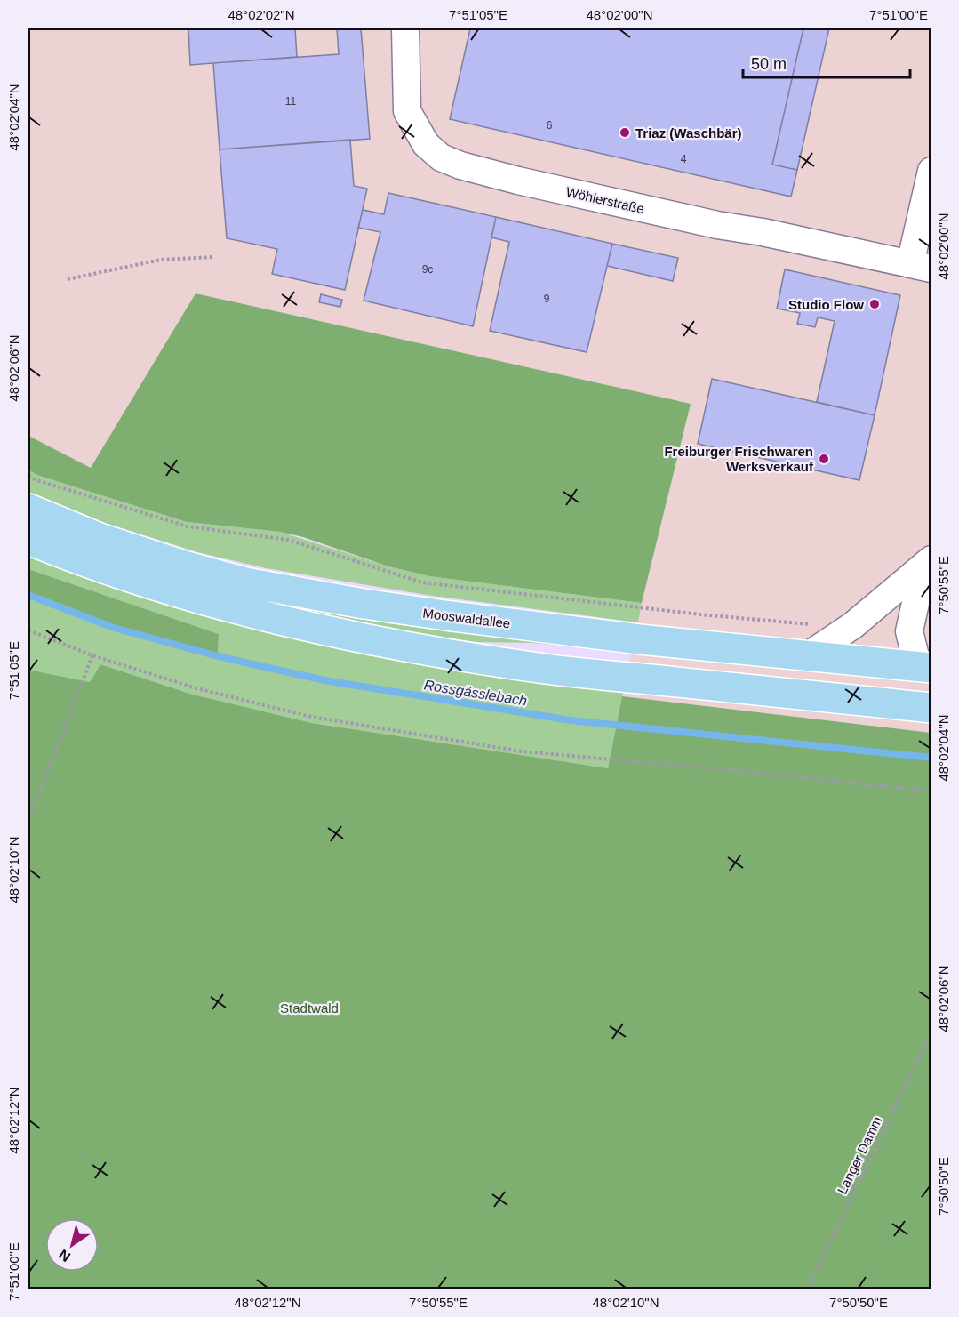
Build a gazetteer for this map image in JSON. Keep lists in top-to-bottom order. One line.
{"streets":{"main road":["Mooswaldallee"],"street":["Wöhlerstraße"],"path":["Langer Damm"]},"water":["Rossgässlebach"],"parks":["Stadtwald"],"places":["Triaz (Waschbär)","Studio Flow","Freiburger Frischwaren Werksverkauf"],"house_numbers":["11","6","4","9c","9"],"scale_bar":"50 m","north":"bottom left","coordinates":["48°02'02\"N","7°51'05\"E","48°02'00\"N","7°51'00\"E","48°02'04\"N","48°02'06\"N","7°50'55\"E","48°02'10\"N","48°02'12\"N","7°50'50\"E"]}
